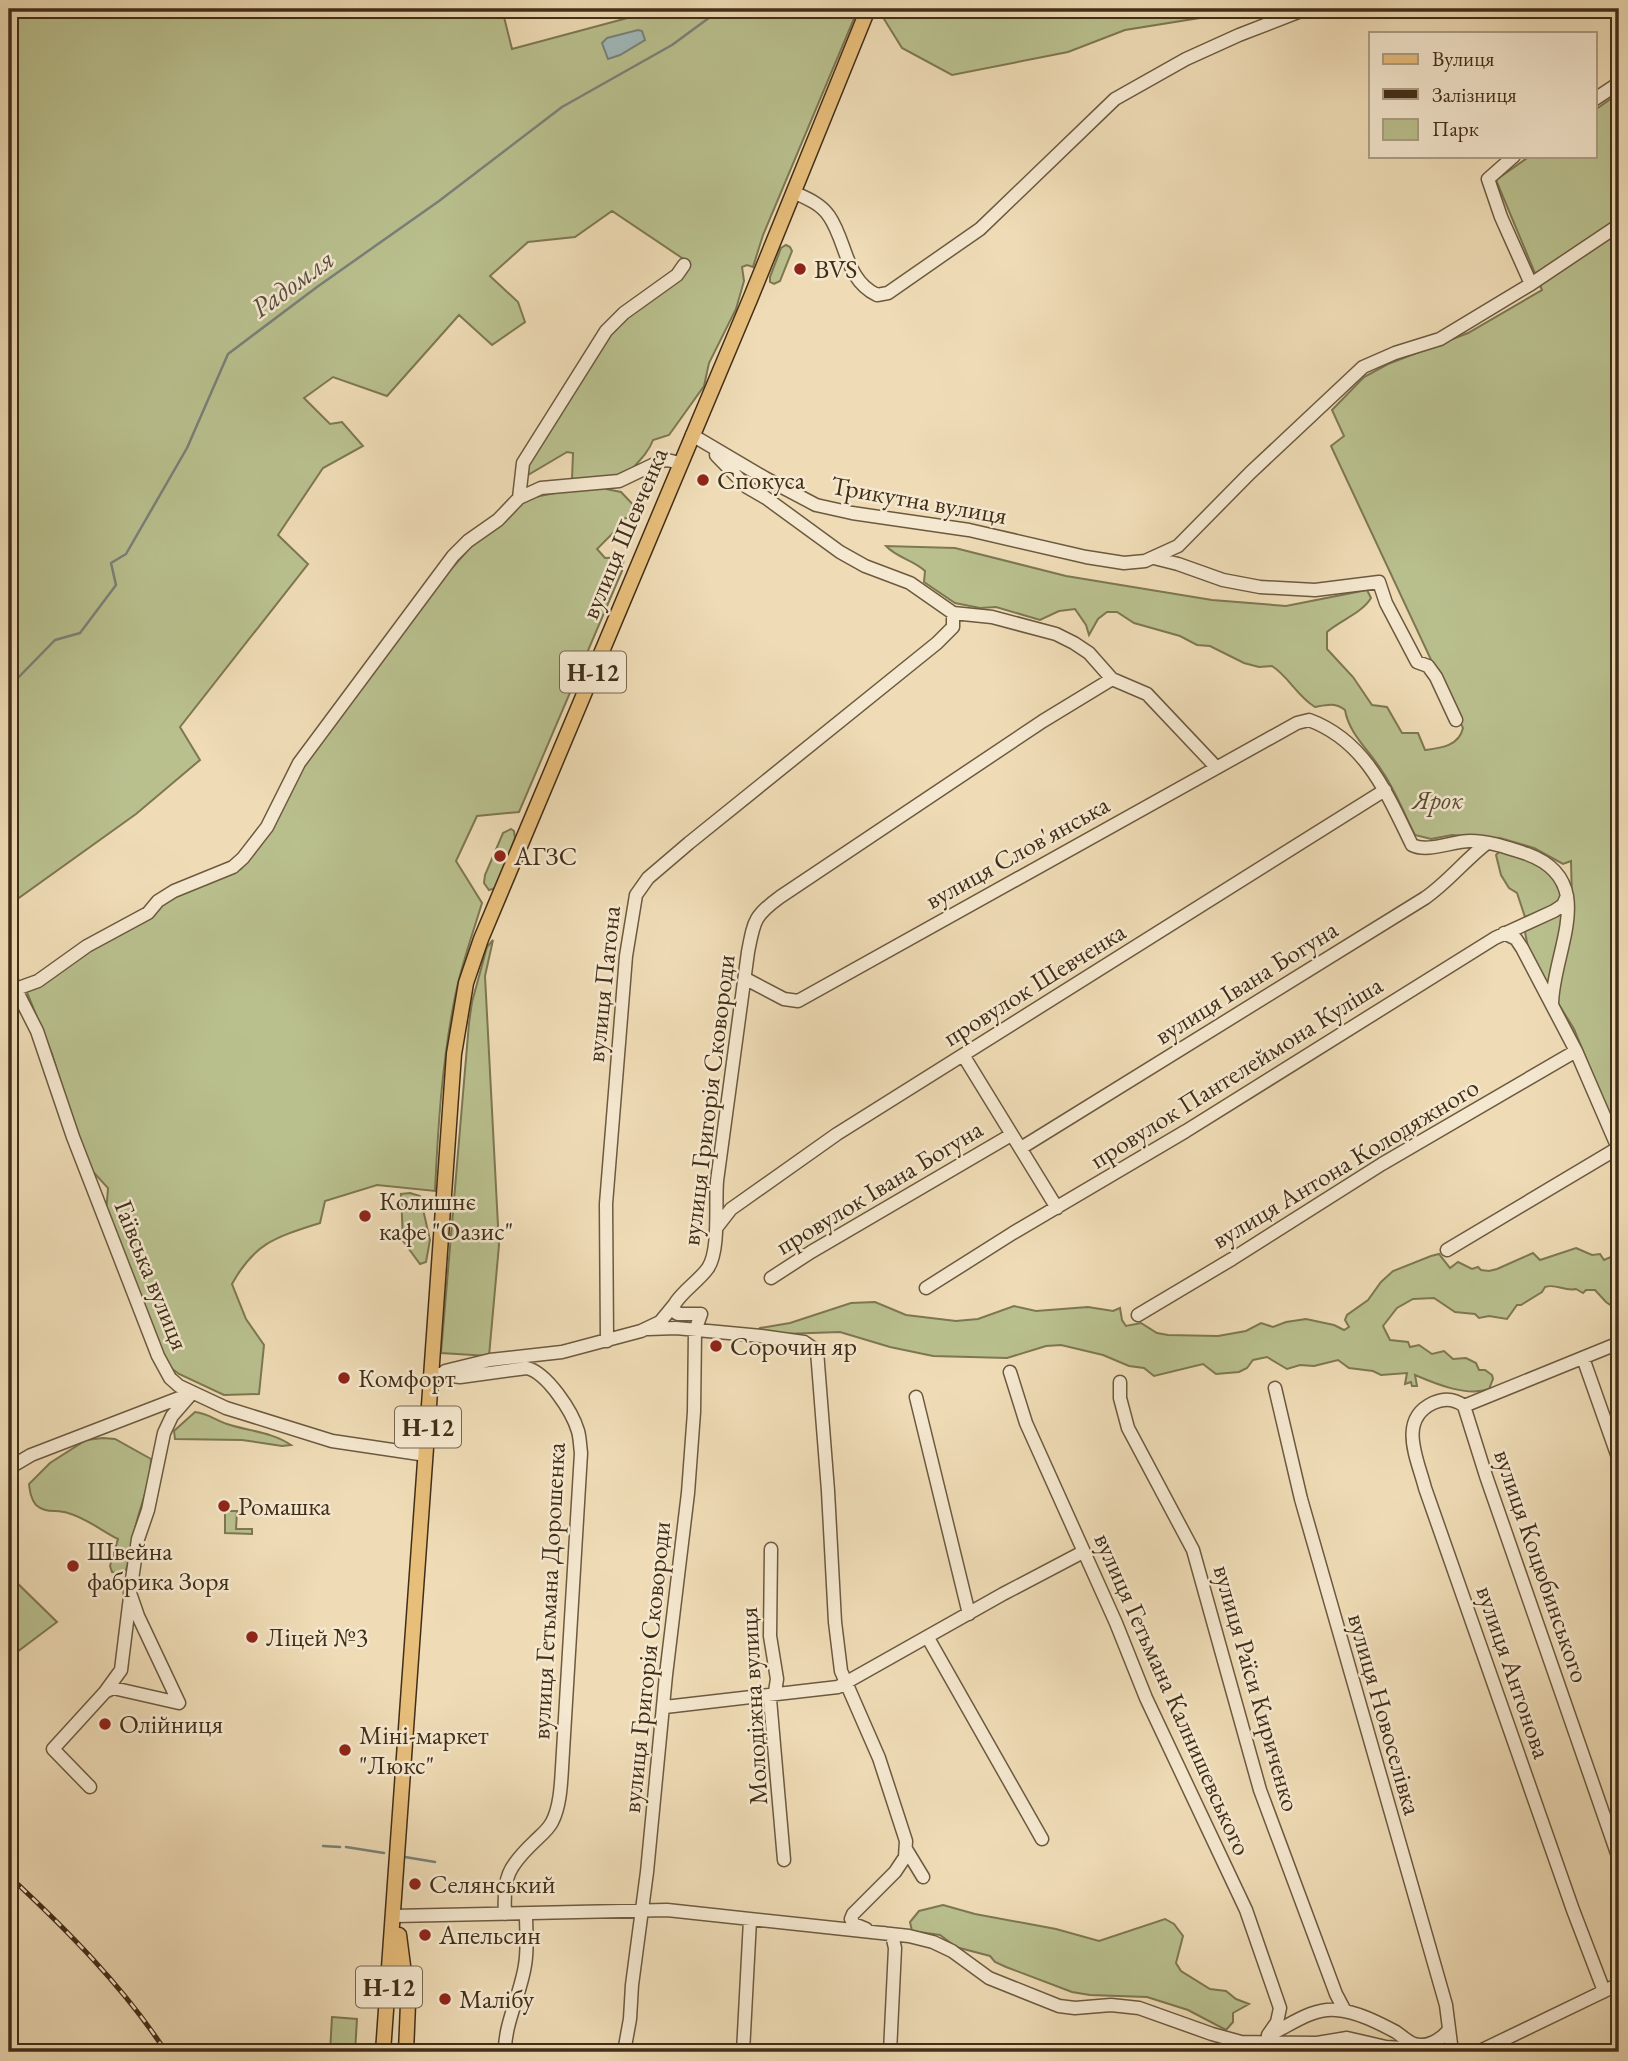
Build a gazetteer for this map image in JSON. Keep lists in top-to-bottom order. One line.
{"streets":{"main road":["вулиця Шевченка","Н-12"],"street":["Трикутна вулиця","вулиця Слов'янська","вулиця Івана Богуна","вулиця Патона","провулок Шевченка","провулок Пантелеймона Куліша","вулиця Григорія Сковороди","вулиця Антона Колодяжного","провулок Івана Богуна","Гаївська вулиця","вулиця Коцюбинського","вулиця Гетьмана Дорошенка","вулиця Антонова","вулиця Раїси Кириченко","вулиця Гетьмана Калнишевського","Молодіжна вулиця","вулиця Новоселівка"]},"crossings":[["Трикутна вулиця","вулиця Шевченка"],["вулиця Шевченка","Гаївська вулиця"],["вулиця Шевченка","вулиця Гетьмана Дорошенка"],["вулиця Слов'янська","провулок Шевченка"],["вулиця Слов'янська","вулиця Григорія Сковороди"],["провулок Шевченка","вулиця Григорія Сковороди"],["вулиця Коцюбинського","вулиця Антонова"]],"water":["Радомля"],"parks":["Ярок"],"places":["BVS","Спокуса","АГЗС","Колишнє кафе \"Оазис\"","Сорочин яр","Комфорт","Ромашка","Швейна фабрика Зоря","Ліцей №3","Олійниця","Міні-маркет \"Люкс\"","Селянський","Апельсин","Малібу"],"legend":["Вулиця","Залізниця","Парк"]}
